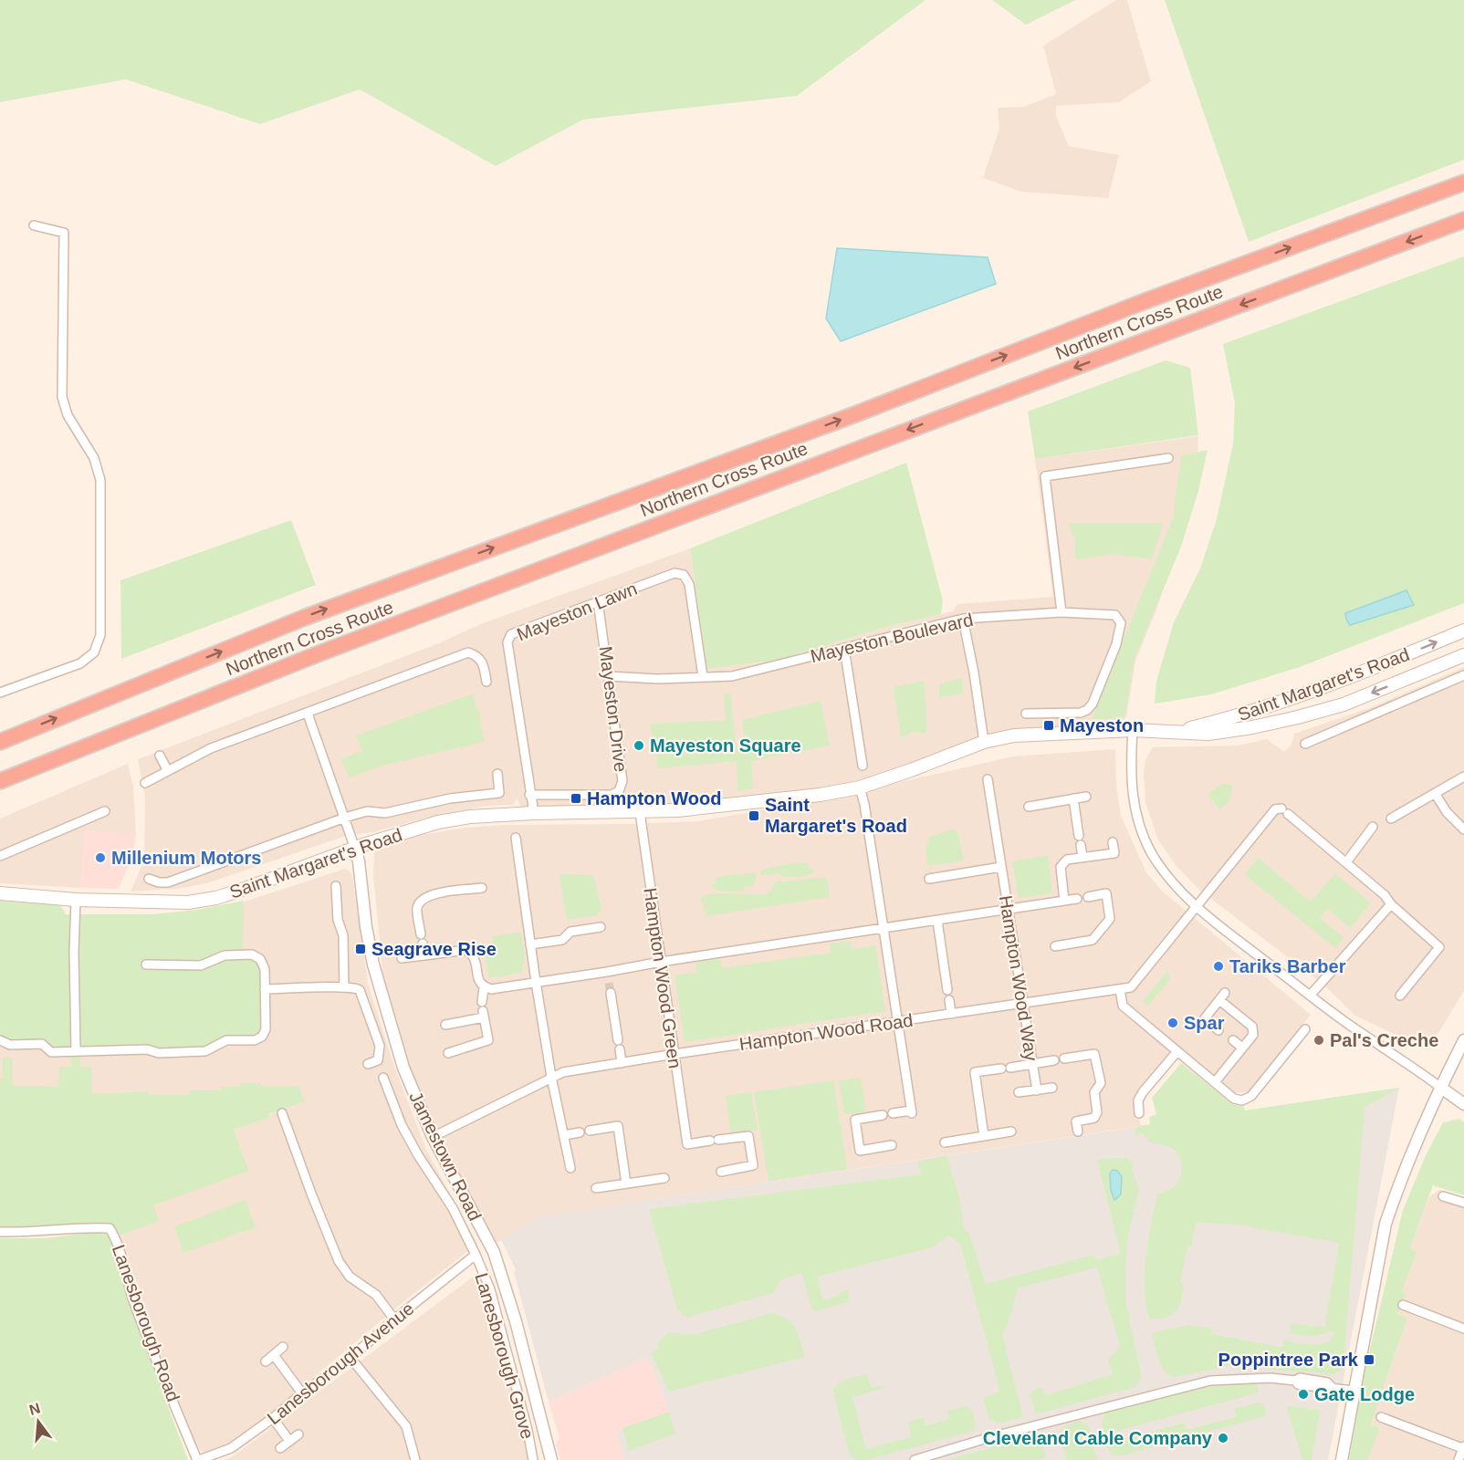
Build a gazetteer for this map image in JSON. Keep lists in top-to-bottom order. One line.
{"streets":{"highway":["Northern Cross Route"],"main road":["Saint Margaret's Road"],"street":["Mayeston Lawn","Mayeston Boulevard","Mayeston Drive","Hampton Wood Green","Hampton Wood Way","Hampton Wood Road","Jamestown Road","Lanesborough Road","Lanesborough Grove","Lanesborough Avenue"]},"crossings":[["Mayeston Lawn","Mayeston Boulevard"],["Mayeston Lawn","Saint Margaret's Road"],["Mayeston Lawn","Mayeston Drive"],["Mayeston Boulevard","Mayeston Drive"],["Saint Margaret's Road","Hampton Wood Green"],["Saint Margaret's Road","Jamestown Road"],["Hampton Wood Green","Hampton Wood Road"],["Hampton Wood Way","Hampton Wood Road"],["Hampton Wood Road","Jamestown Road"],["Lanesborough Road","Lanesborough Avenue"],["Lanesborough Grove","Lanesborough Avenue"]],"places":{"transit":["Mayeston","Hampton Wood","Saint Margaret's Road","Seagrave Rise","Poppintree Park"],"other":["Mayeston Square","Millenium Motors","Tariks Barber","Spar","Pal's Creche","Gate Lodge","Cleveland Cable Company"]},"north":"top"}
